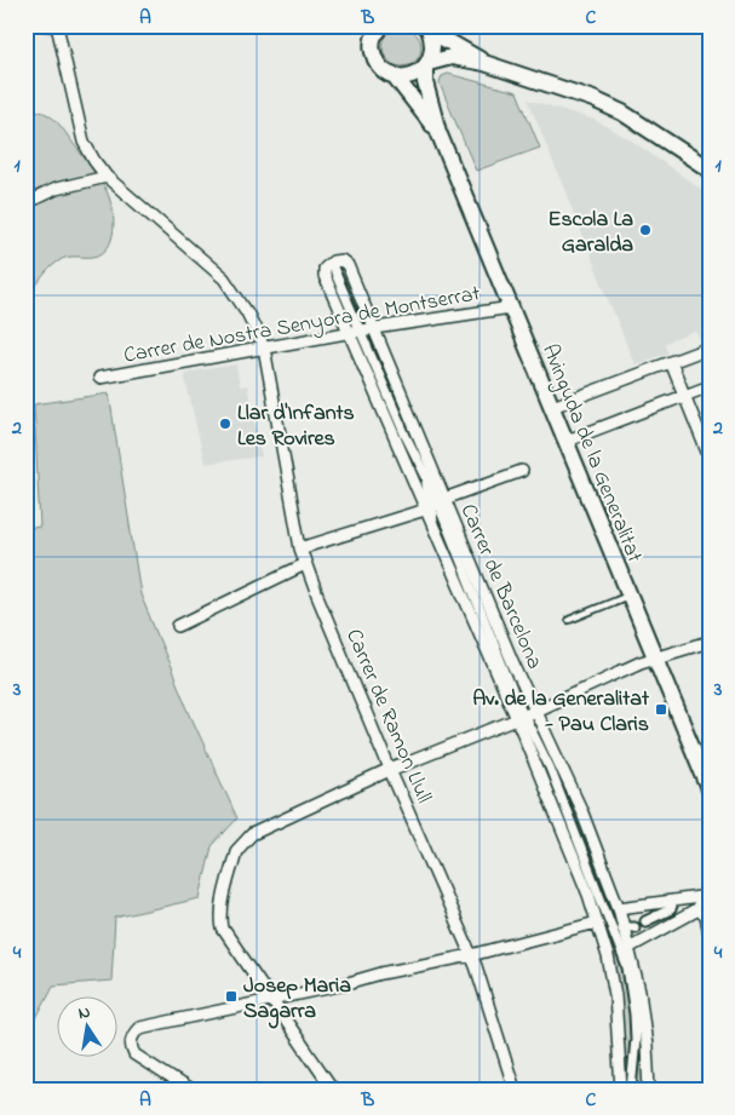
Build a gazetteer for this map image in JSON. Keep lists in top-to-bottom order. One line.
{"streets":{"main road":["Avinguda de la Generalitat"],"street":["Carrer de Nostra Senyora de Montserrat","Carrer de Barcelona","Carrer de Ramon Llull"]},"crossings":[["Carrer de Nostra Senyora de Montserrat","Avinguda de la Generalitat"],["Carrer de Nostra Senyora de Montserrat","Carrer de Barcelona"],["Carrer de Nostra Senyora de Montserrat","Carrer de Ramon Llull"]],"places":{"other":["Escola La Garalda","Llar d'Infants Les Rovires"],"transit":["Av. de la Generalitat - Pau Claris","Josep Maria Sagarra"]},"north":"top","grid":{"columns":["A","B","C"],"rows":["1","2","3","4"]}}
